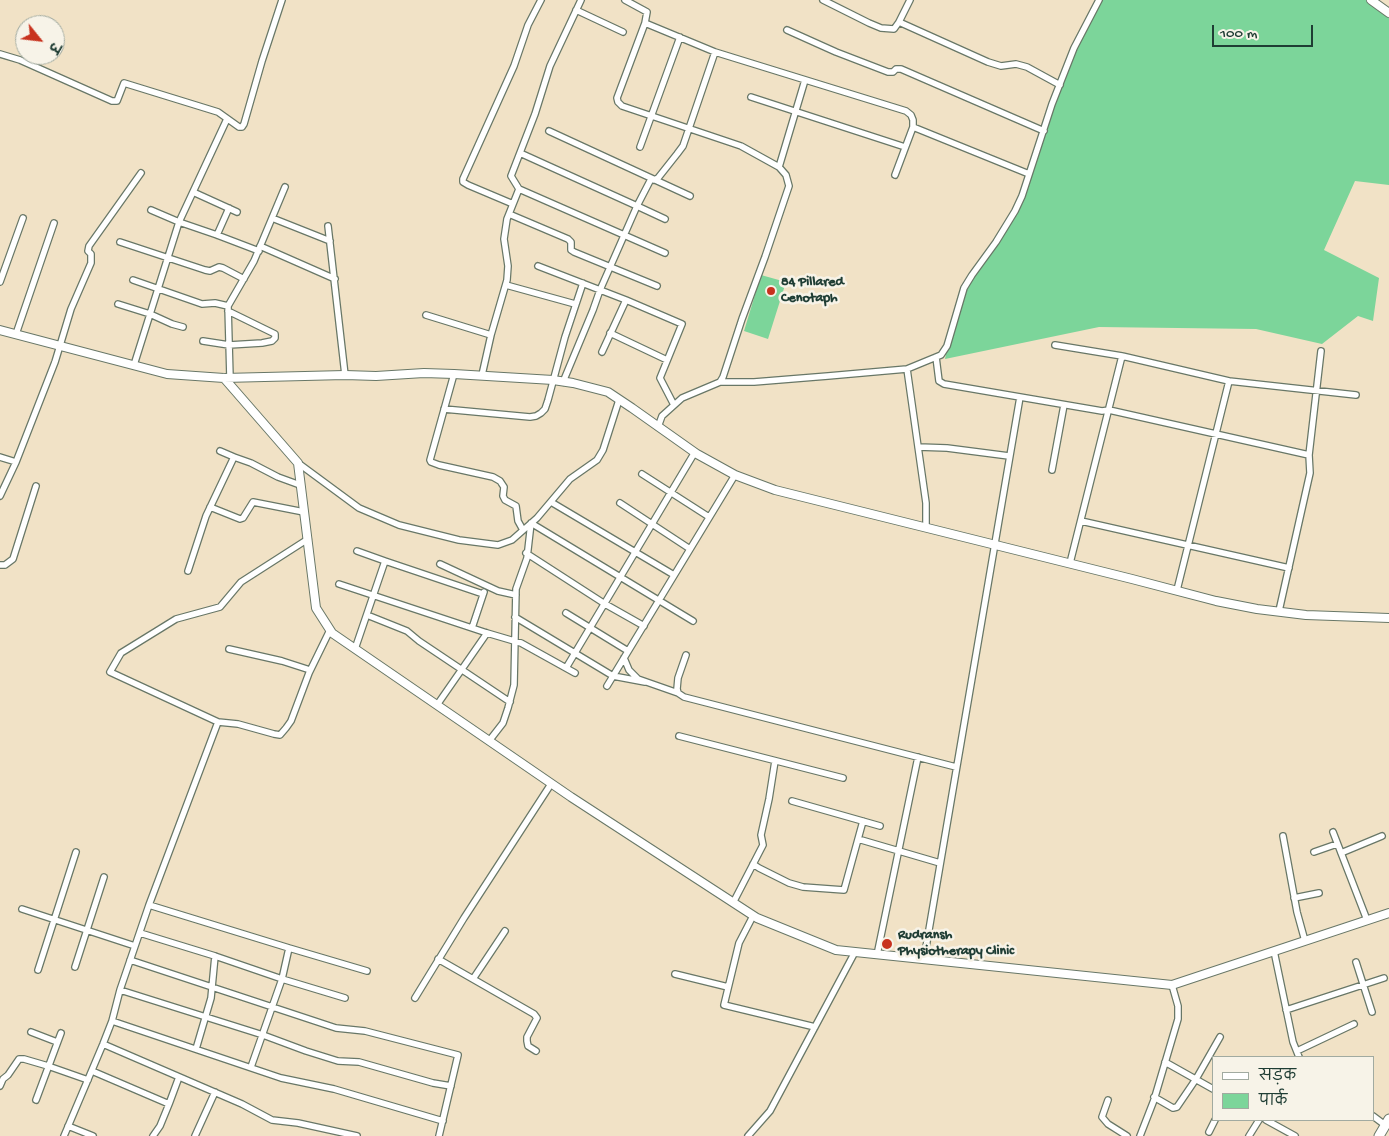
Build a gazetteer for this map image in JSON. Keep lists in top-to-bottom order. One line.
{"places":["84 Pillared Cenotaph","Rudransh Physiotherapy Clinic"],"legend":["सड़क","पार्क"],"scale_bar":"100 m","north":"bottom right"}
